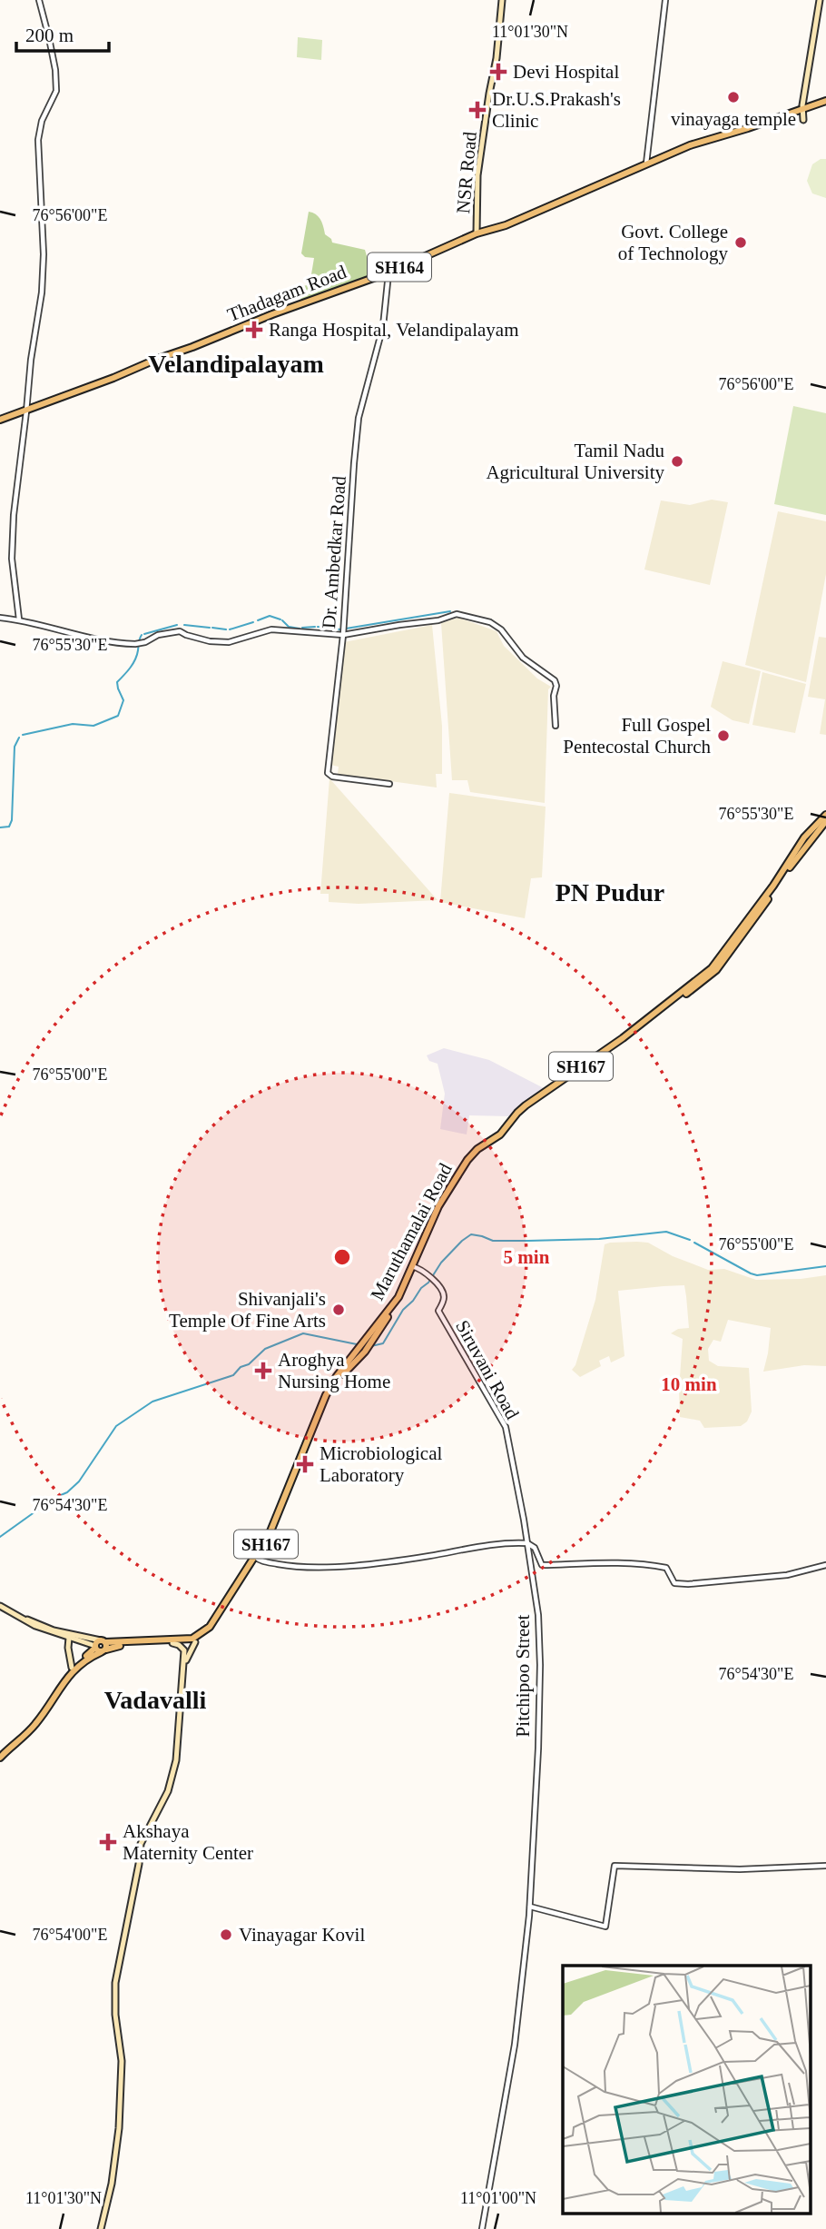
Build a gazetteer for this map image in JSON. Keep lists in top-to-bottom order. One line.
{"streets":{"main road":["NSR Road","SH164","Thadagam Road","SH167","Maruthamalai Road"],"street":["Dr. Ambedkar Road","Siruvani Road","Pitchipoo Street"]},"crossings":[["NSR Road","Thadagam Road"],["Thadagam Road","Dr. Ambedkar Road"],["Maruthamalai Road","Siruvani Road"],["Siruvani Road","Pitchipoo Street"]],"districts":["Velandipalayam","PN Pudur","Vadavalli"],"places":{"health":["Devi Hospital","Dr.U.S.Prakash's Clinic","Ranga Hospital, Velandipalayam","Aroghya Nursing Home","Microbiological Laboratory","Akshaya Maternity Center"],"other":["vinayaga temple","Govt. College of Technology","Tamil Nadu Agricultural University","Full Gospel Pentecostal Church","Shivanjali's Temple Of Fine Arts","Vinayagar Kovil"]},"scale_bar":"200 m","coordinates":["11°01'30\"N","76°56'00\"E","76°55'30\"E","76°55'00\"E","76°54'30\"E","76°54'00\"E","11°01'00\"N"],"rings":["5 min","10 min"]}
